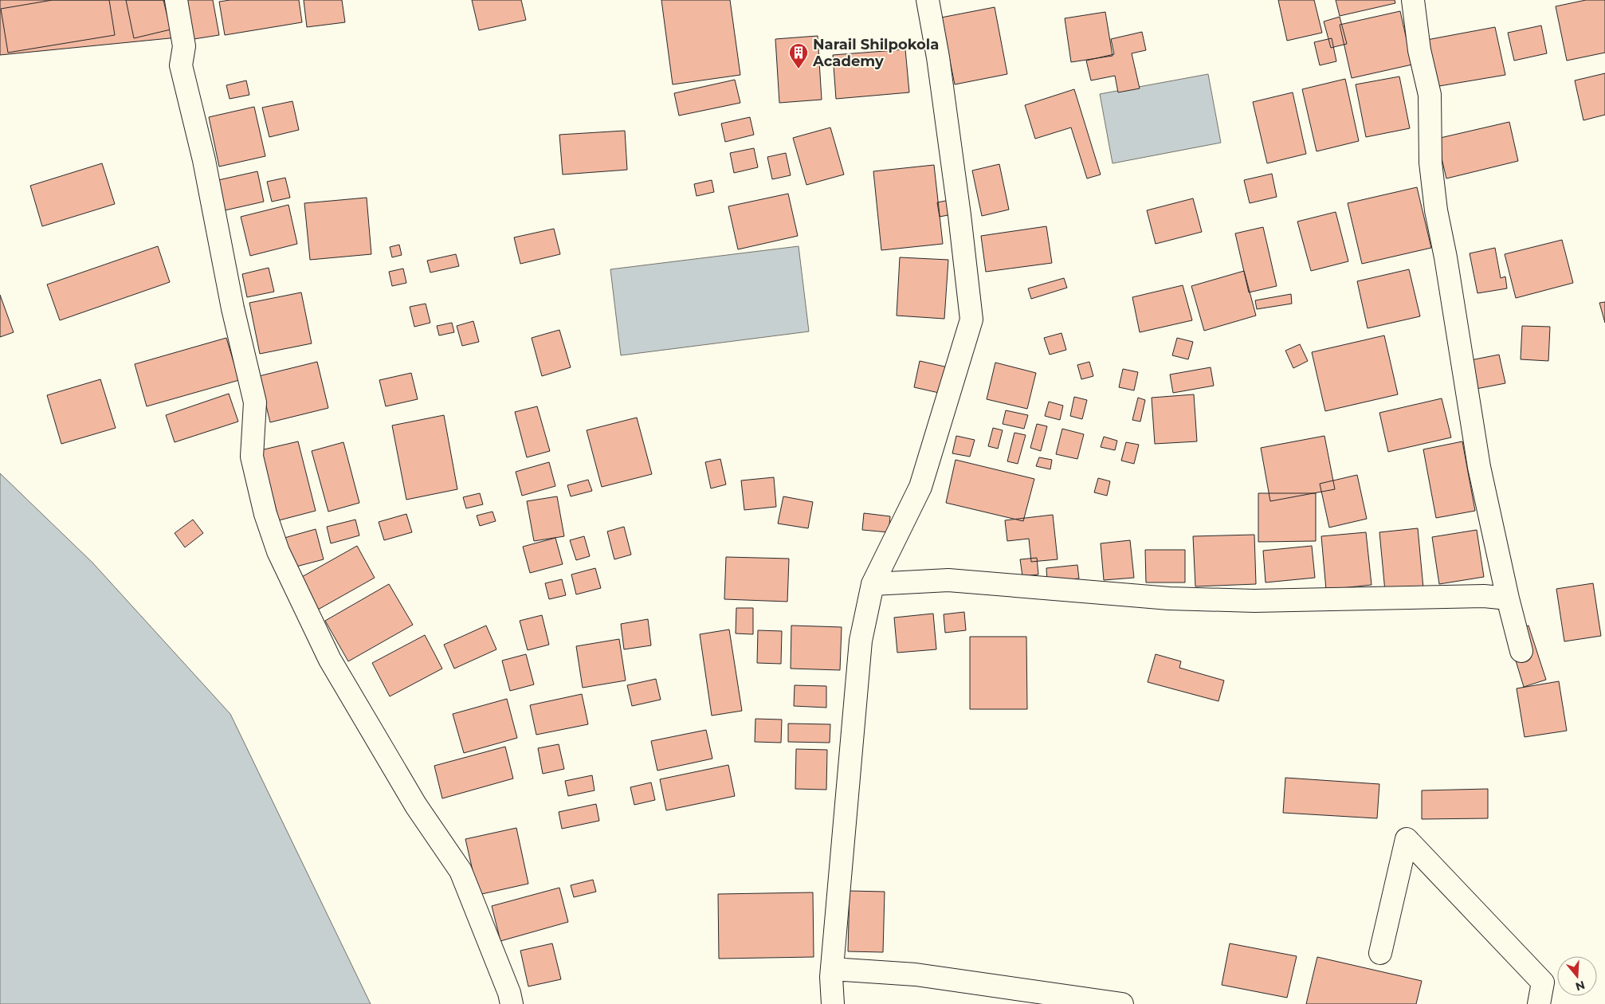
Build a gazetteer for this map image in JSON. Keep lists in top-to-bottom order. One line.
{"places":{"building":["Narail Shilpokola Academy"]},"north":"bottom"}
